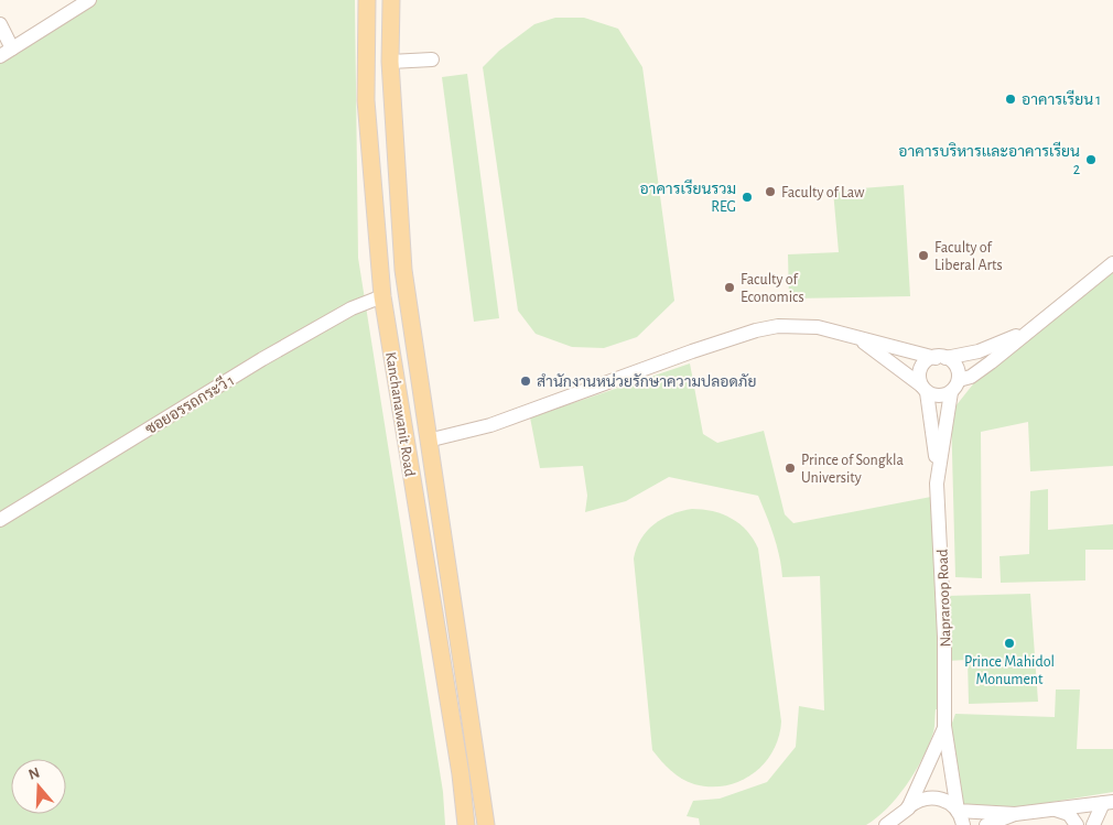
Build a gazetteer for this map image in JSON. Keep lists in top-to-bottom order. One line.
{"streets":{"main road":["Kanchanawanit Road"],"street":["ซอยอรรถกระวี 1","Napraroop Road"]},"crossings":[["ซอยอรรถกระวี 1","Kanchanawanit Road"]],"places":["อาคารเรียน 1","อาคารบริหารเเละอาคารเรียน 2","Faculty of Law","อาคารเรียนรวม REG","Faculty of Liberal Arts","Faculty of Economics","สำนักงานหน่วยรักษาความปลอดภัย","Prince of Songkla University","Prince Mahidol Monument"],"north":"top"}
